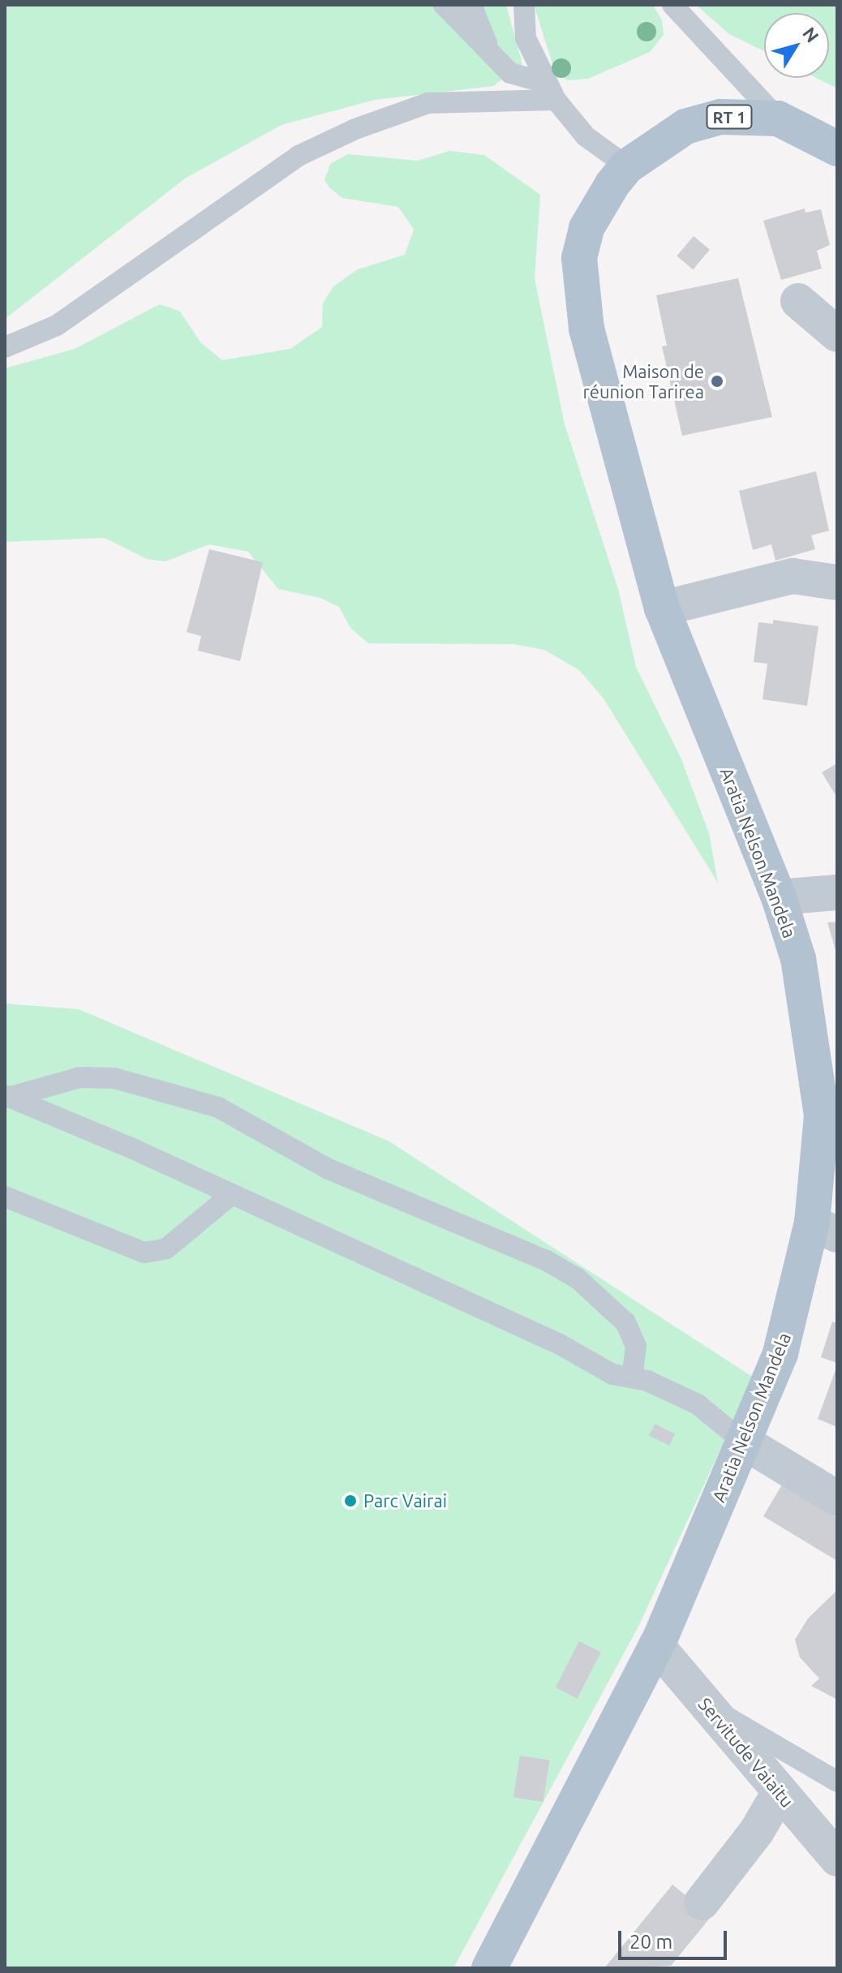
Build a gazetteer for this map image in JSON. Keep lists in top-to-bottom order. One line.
{"streets":{"main road":["RT 1","Aratia Nelson Mandela"],"street":["Servitude Vaiaitu"]},"crossings":[["Aratia Nelson Mandela","Servitude Vaiaitu"]],"places":["Maison de réunion Tarirea","Parc Vairai"],"scale_bar":"20 m","north":"top right"}
